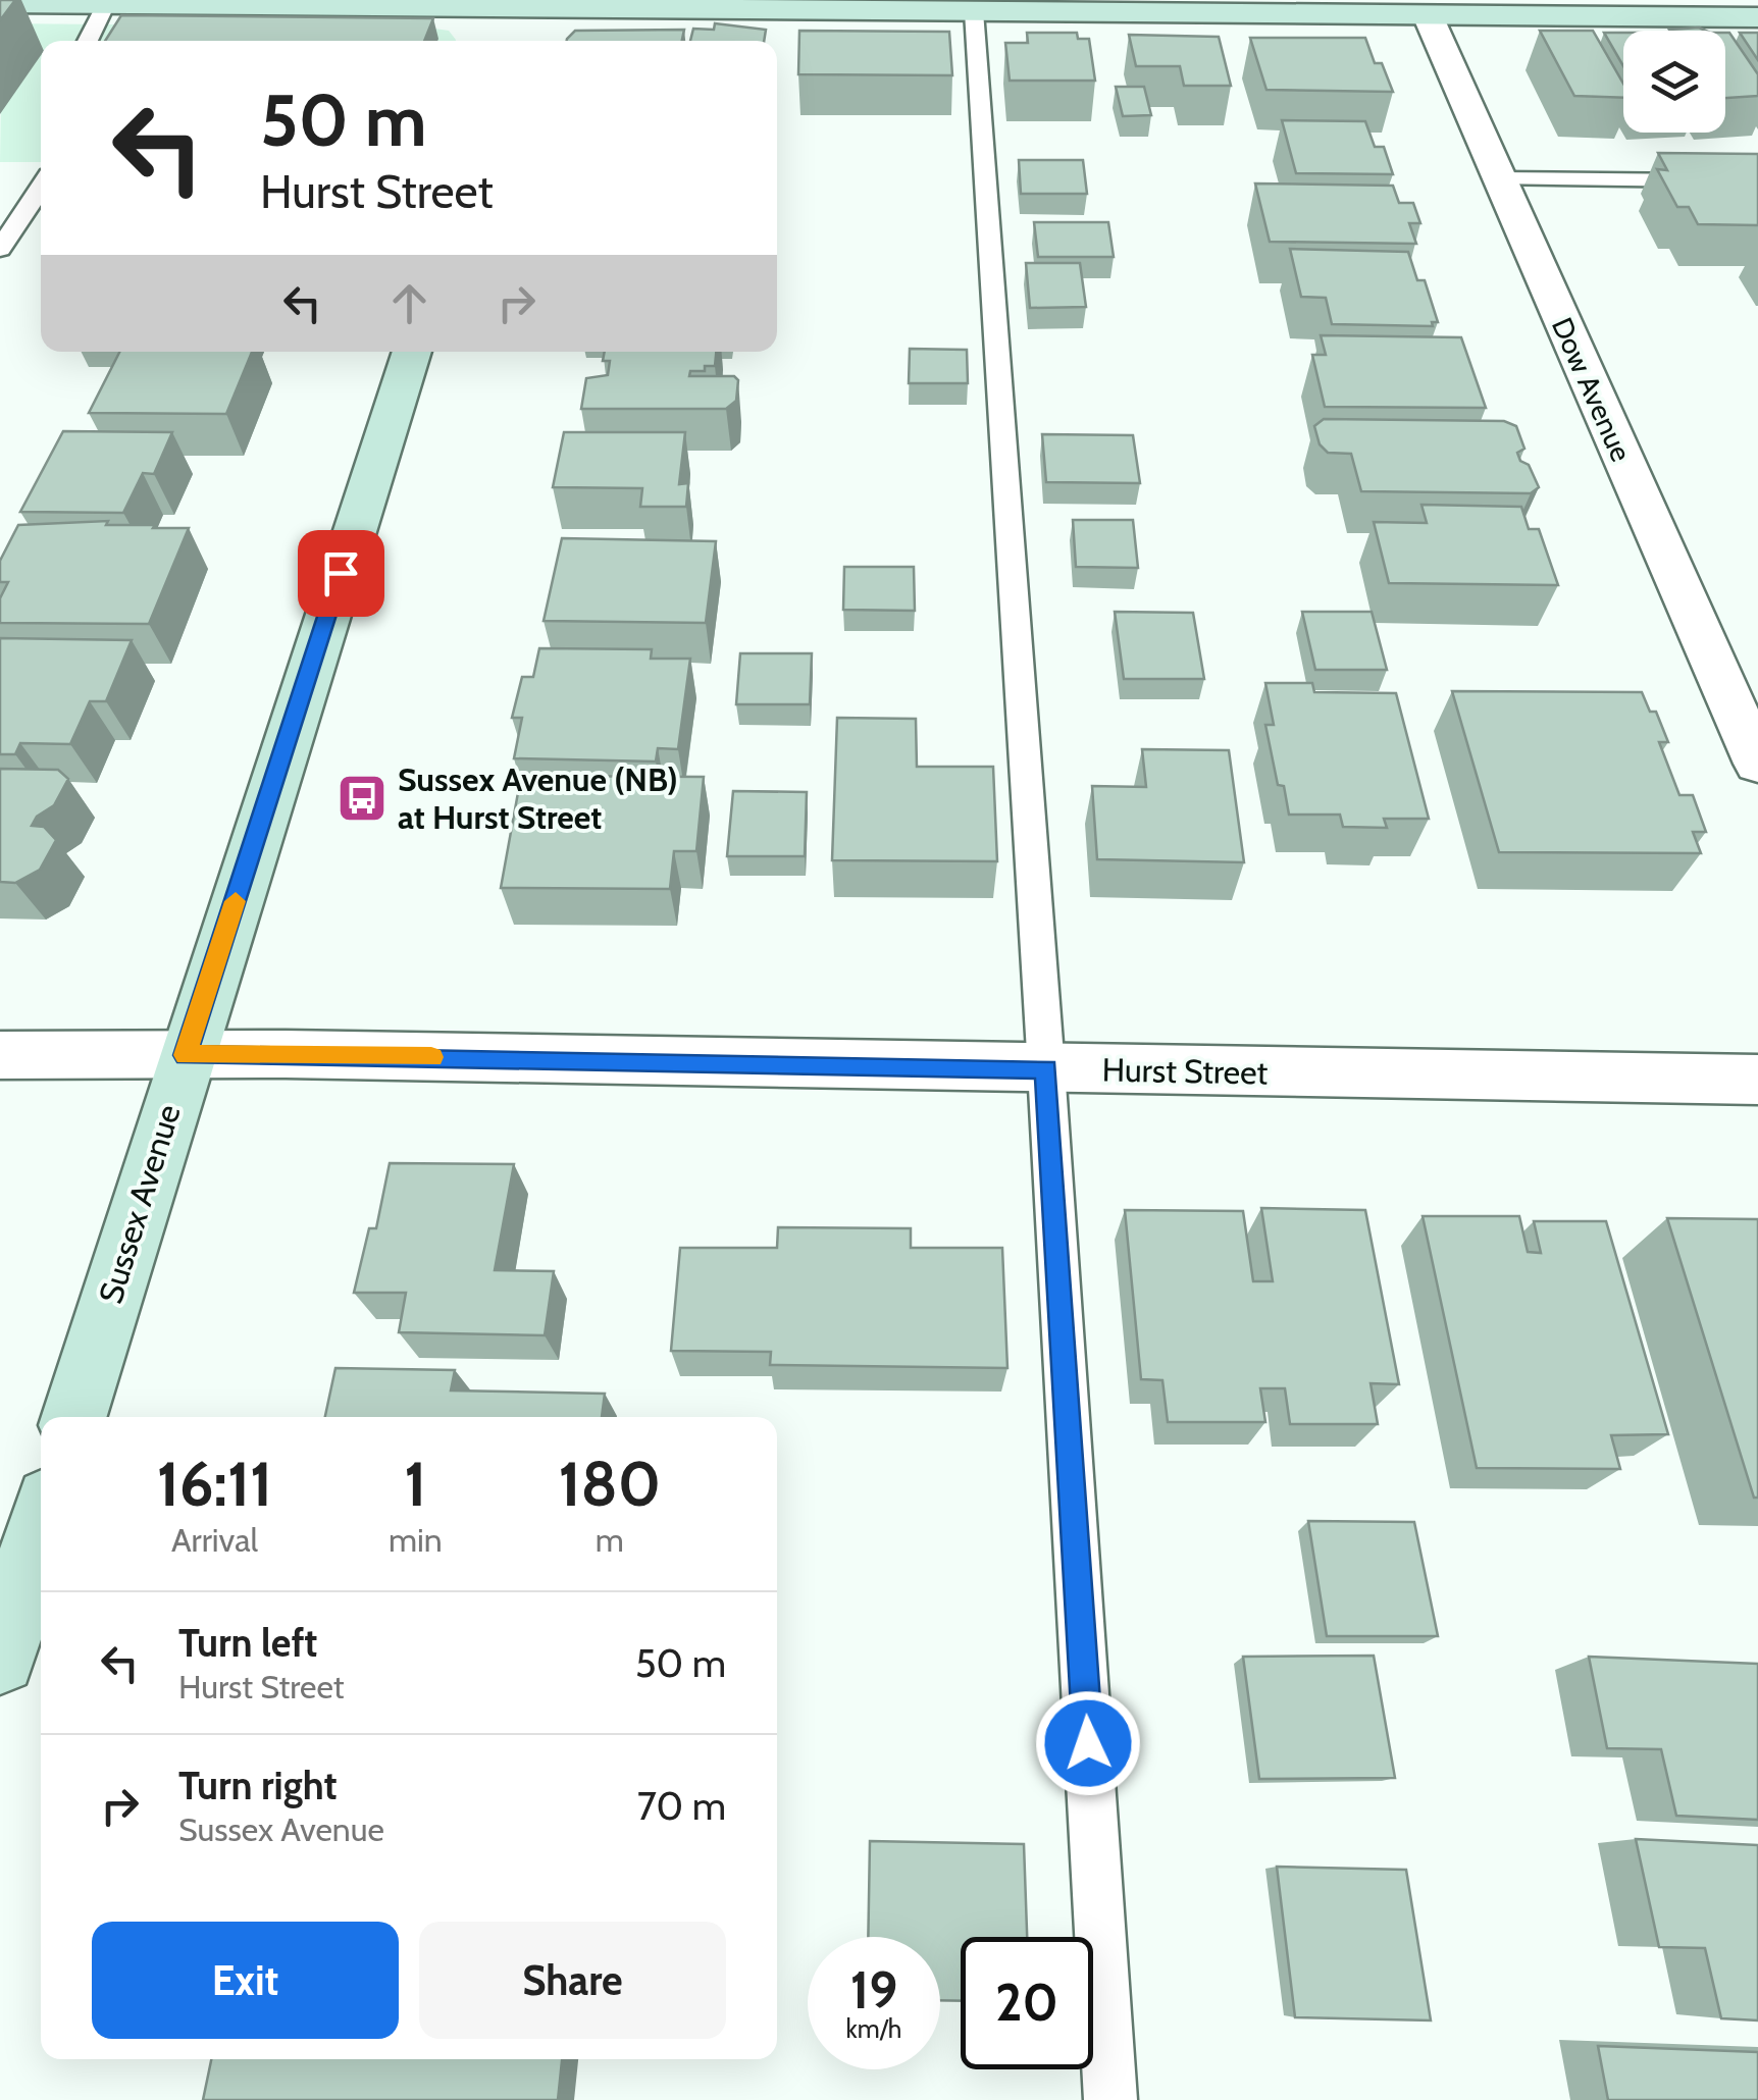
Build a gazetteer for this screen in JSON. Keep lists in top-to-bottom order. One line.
{"streets":{"main road":["Sussex Avenue"],"street":["Dow Avenue","Hurst Street"]},"crossings":[["Hurst Street","Sussex Avenue"]],"places":{"bus stop":["Sussex Avenue (NB) at Hurst Street"]},"page":{"turn":["50 m","Hurst Street"],"eta":["16:11","Arrival","1","min","180","m"],"list":[{"name":"Turn left","note":"Hurst Street","value":"50 m"},{"name":"Turn right","note":"Sussex Avenue","value":"70 m"}],"buttons":["Exit","Share"],"speed":"19 km/h","limit":"20"}}
